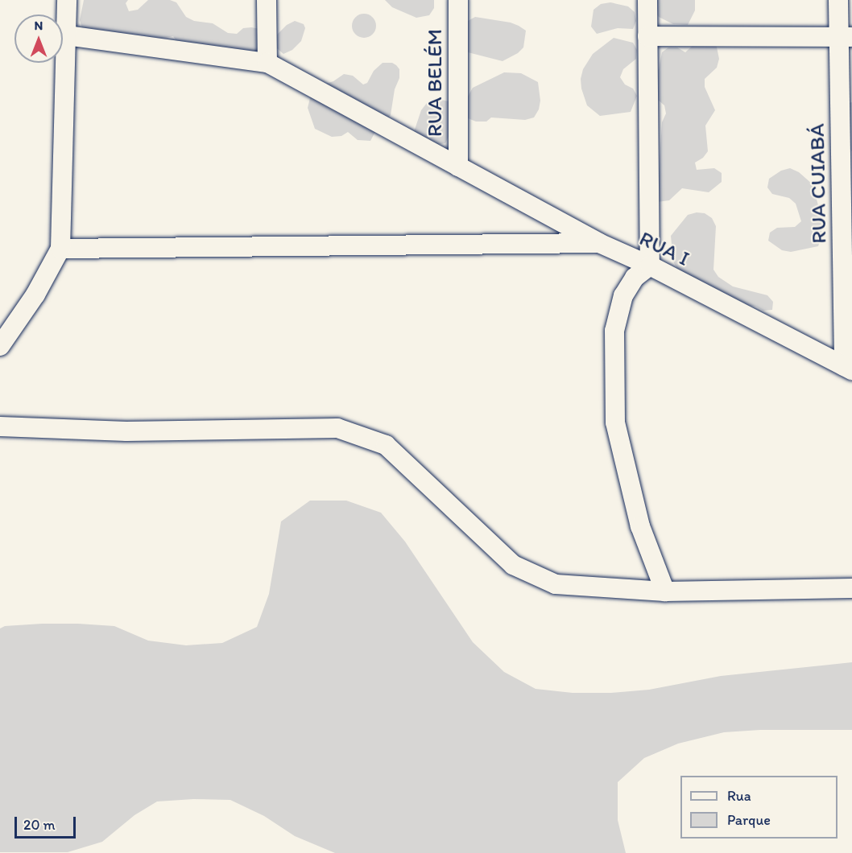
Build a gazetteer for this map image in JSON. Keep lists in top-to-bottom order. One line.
{"streets":{"street":["RUA BELÉM","RUA CUIABÁ","RUA I"]},"crossings":[["RUA BELÉM","RUA I"],["RUA CUIABÁ","RUA I"]],"legend":["Rua","Parque"],"scale_bar":"20 m","north":"top"}
